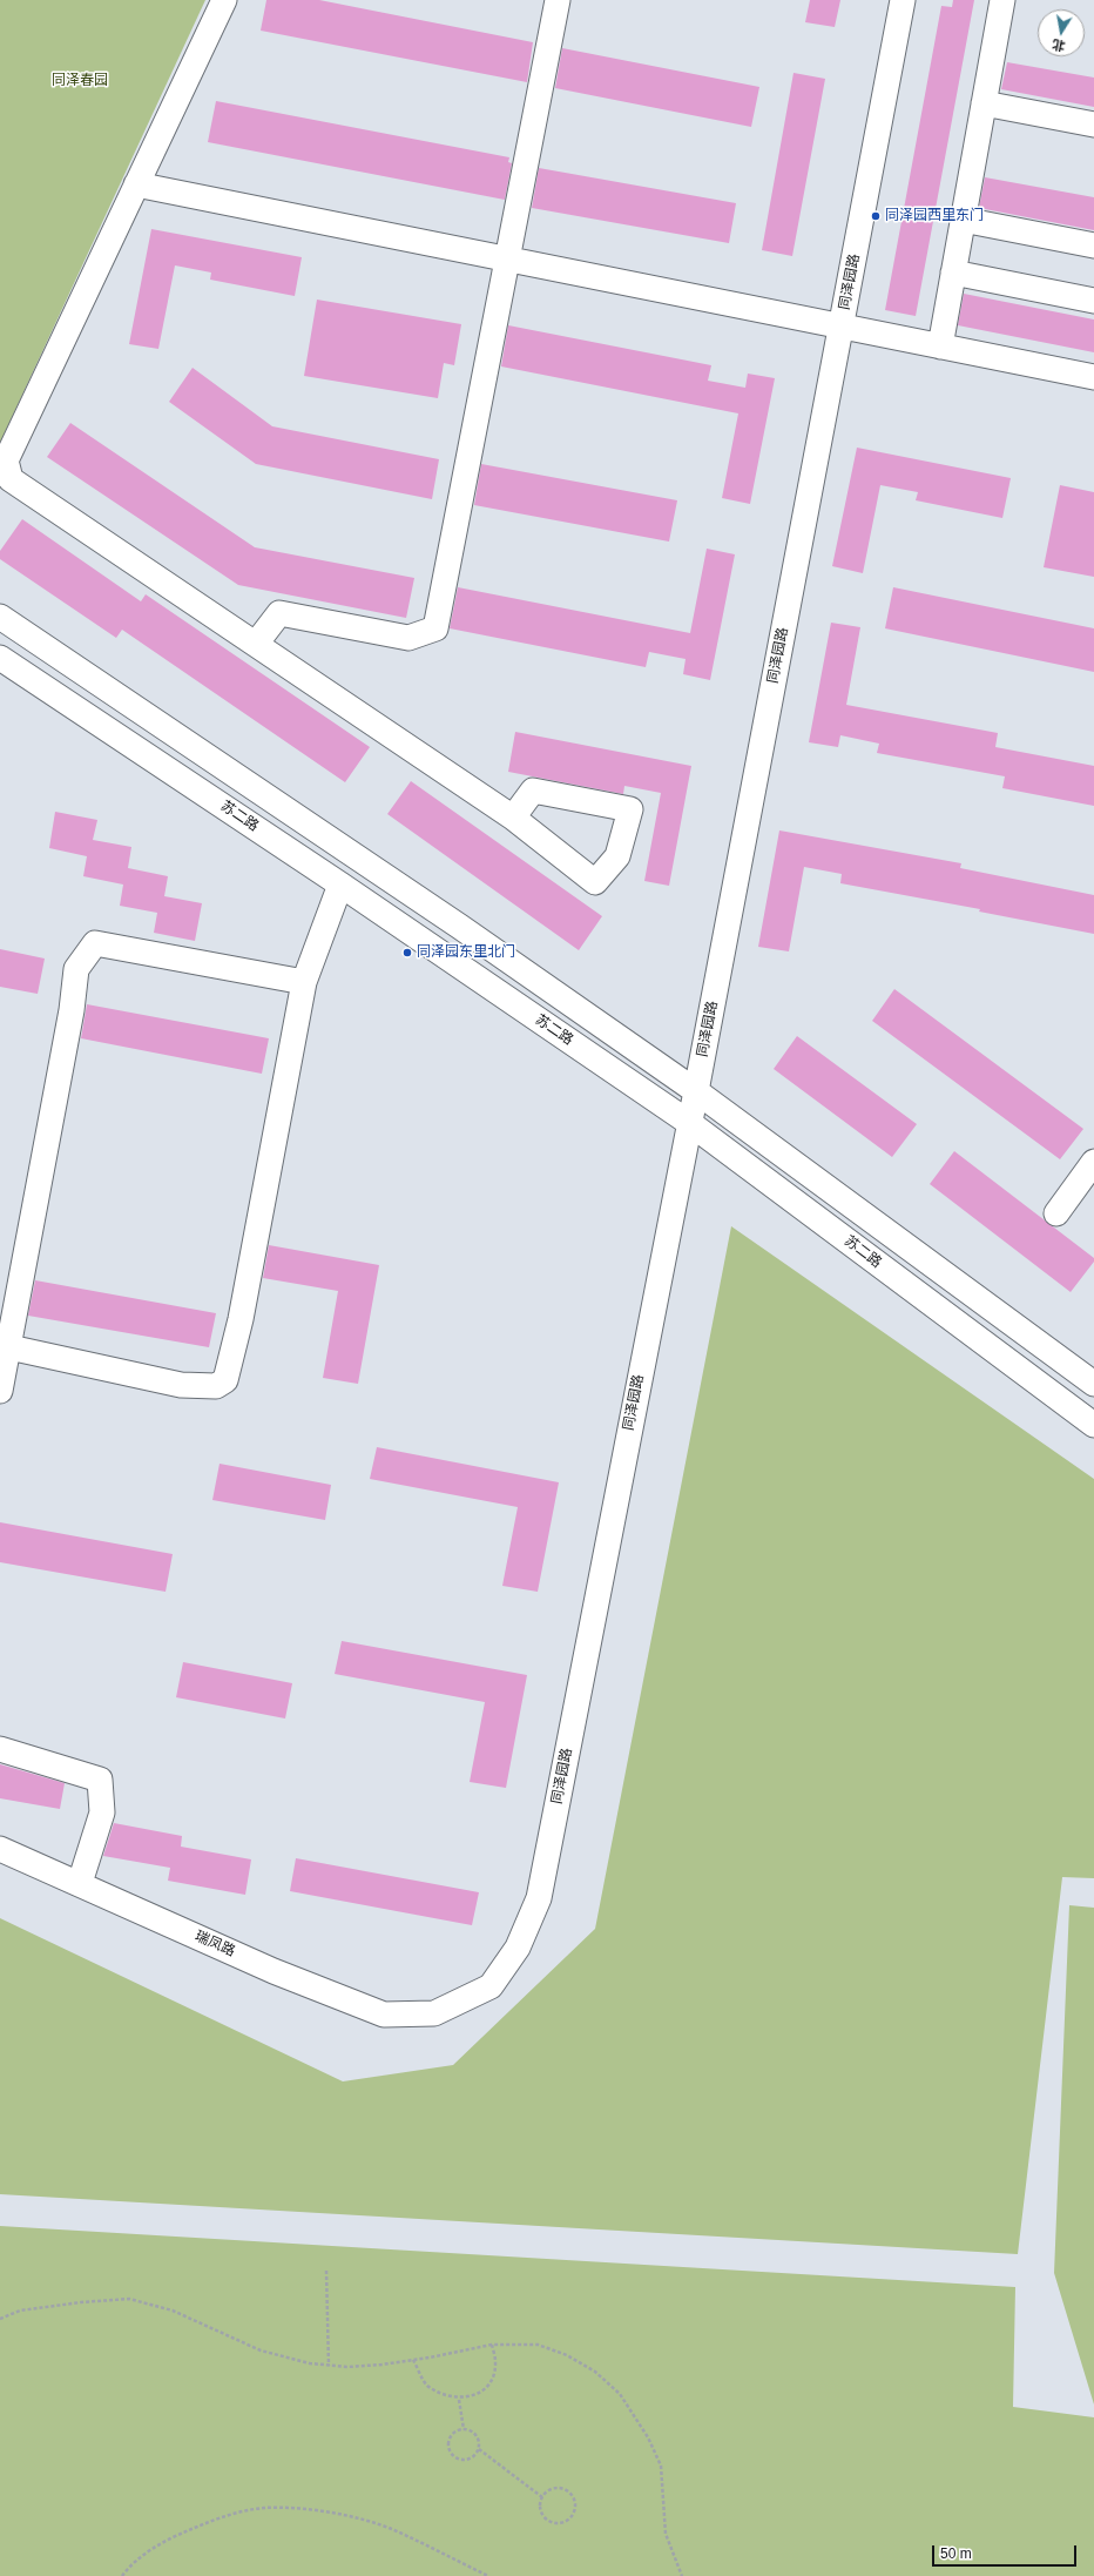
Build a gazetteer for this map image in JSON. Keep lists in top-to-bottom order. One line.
{"streets":{"street":["同泽园路","苏二路","瑞凤路"]},"crossings":[["同泽园路","苏二路"],["同泽园路","瑞凤路"]],"parks":["同泽春园"],"places":["同泽园西里东门","同泽园东里北门"],"scale_bar":"50 m","north":"bottom"}
